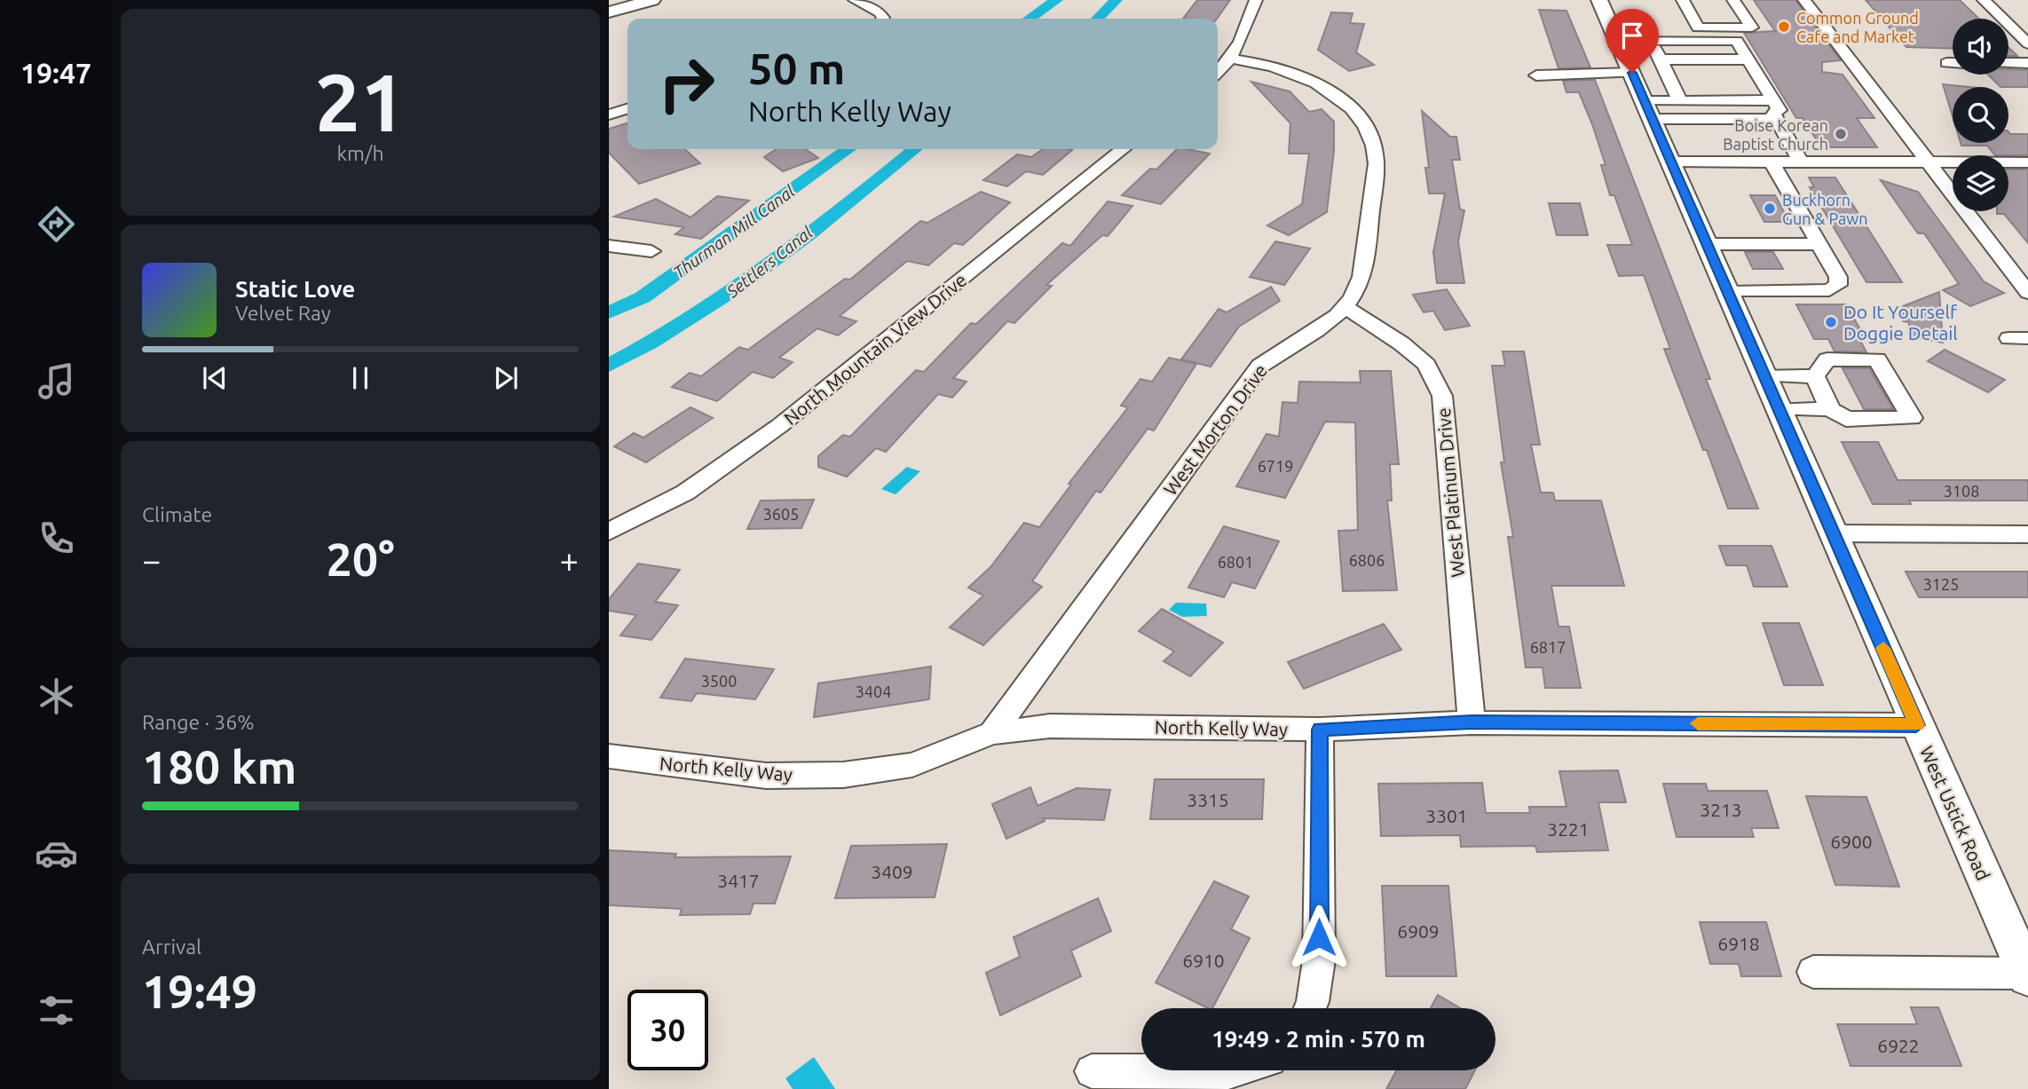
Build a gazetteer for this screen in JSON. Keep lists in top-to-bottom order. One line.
{"streets":{"main road":["West Ustick Road"],"street":["North Mountain View Drive","West Morton Drive","West Platinum Drive","North Kelly Way"]},"crossings":[["West Morton Drive","West Platinum Drive"],["West Morton Drive","North Kelly Way"],["West Platinum Drive","North Kelly Way"],["North Kelly Way","West Ustick Road"]],"water":["Thurman Mill Canal","Settlers Canal"],"places":["Common Ground Cafe and Market","Boise Korean Baptist Church","Buckhorn Gun & Pawn","Do It Yourself Doggie Detail"],"house_numbers":["6719","3108","3605","6806","6801","3125","6817","3500","3404","3315","3213","3301","3221","6900","3409","3417","6909","6918","6910","6922"],"page":{"tabs":"19:47","tile":[["21","km/h"],"Climate",["Range · 36%","180 km"],["Arrival","19:49"]],"turn":["50 m","North Kelly Way"],"song":["Static Love","Velvet Ray"],"heat":["−","20°","+"],"limit":"30","trip":"19:49 · 2 min · 570 m"}}
